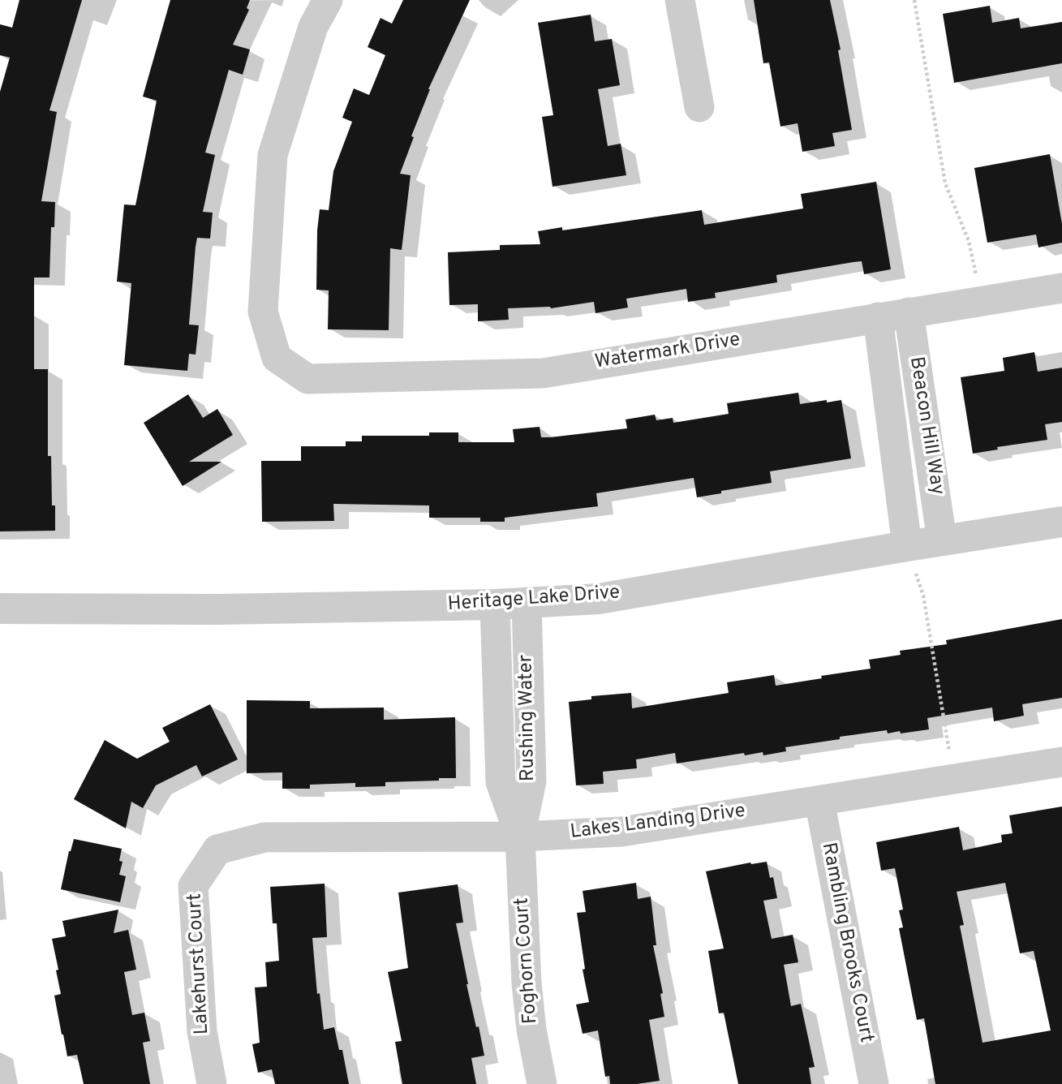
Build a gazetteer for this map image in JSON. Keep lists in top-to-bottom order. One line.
{"streets":{"street":["Watermark Drive","Beacon Hill Way","Heritage Lake Drive","Rushing Water","Lakes Landing Drive","Rambling Brooks Court","Foghorn Court","Lakehurst Court"]},"crossings":[["Watermark Drive","Beacon Hill Way"],["Beacon Hill Way","Heritage Lake Drive"],["Heritage Lake Drive","Rushing Water"],["Rushing Water","Lakes Landing Drive"],["Rushing Water","Foghorn Court"],["Lakes Landing Drive","Rambling Brooks Court"],["Lakes Landing Drive","Foghorn Court"],["Lakes Landing Drive","Lakehurst Court"]]}
